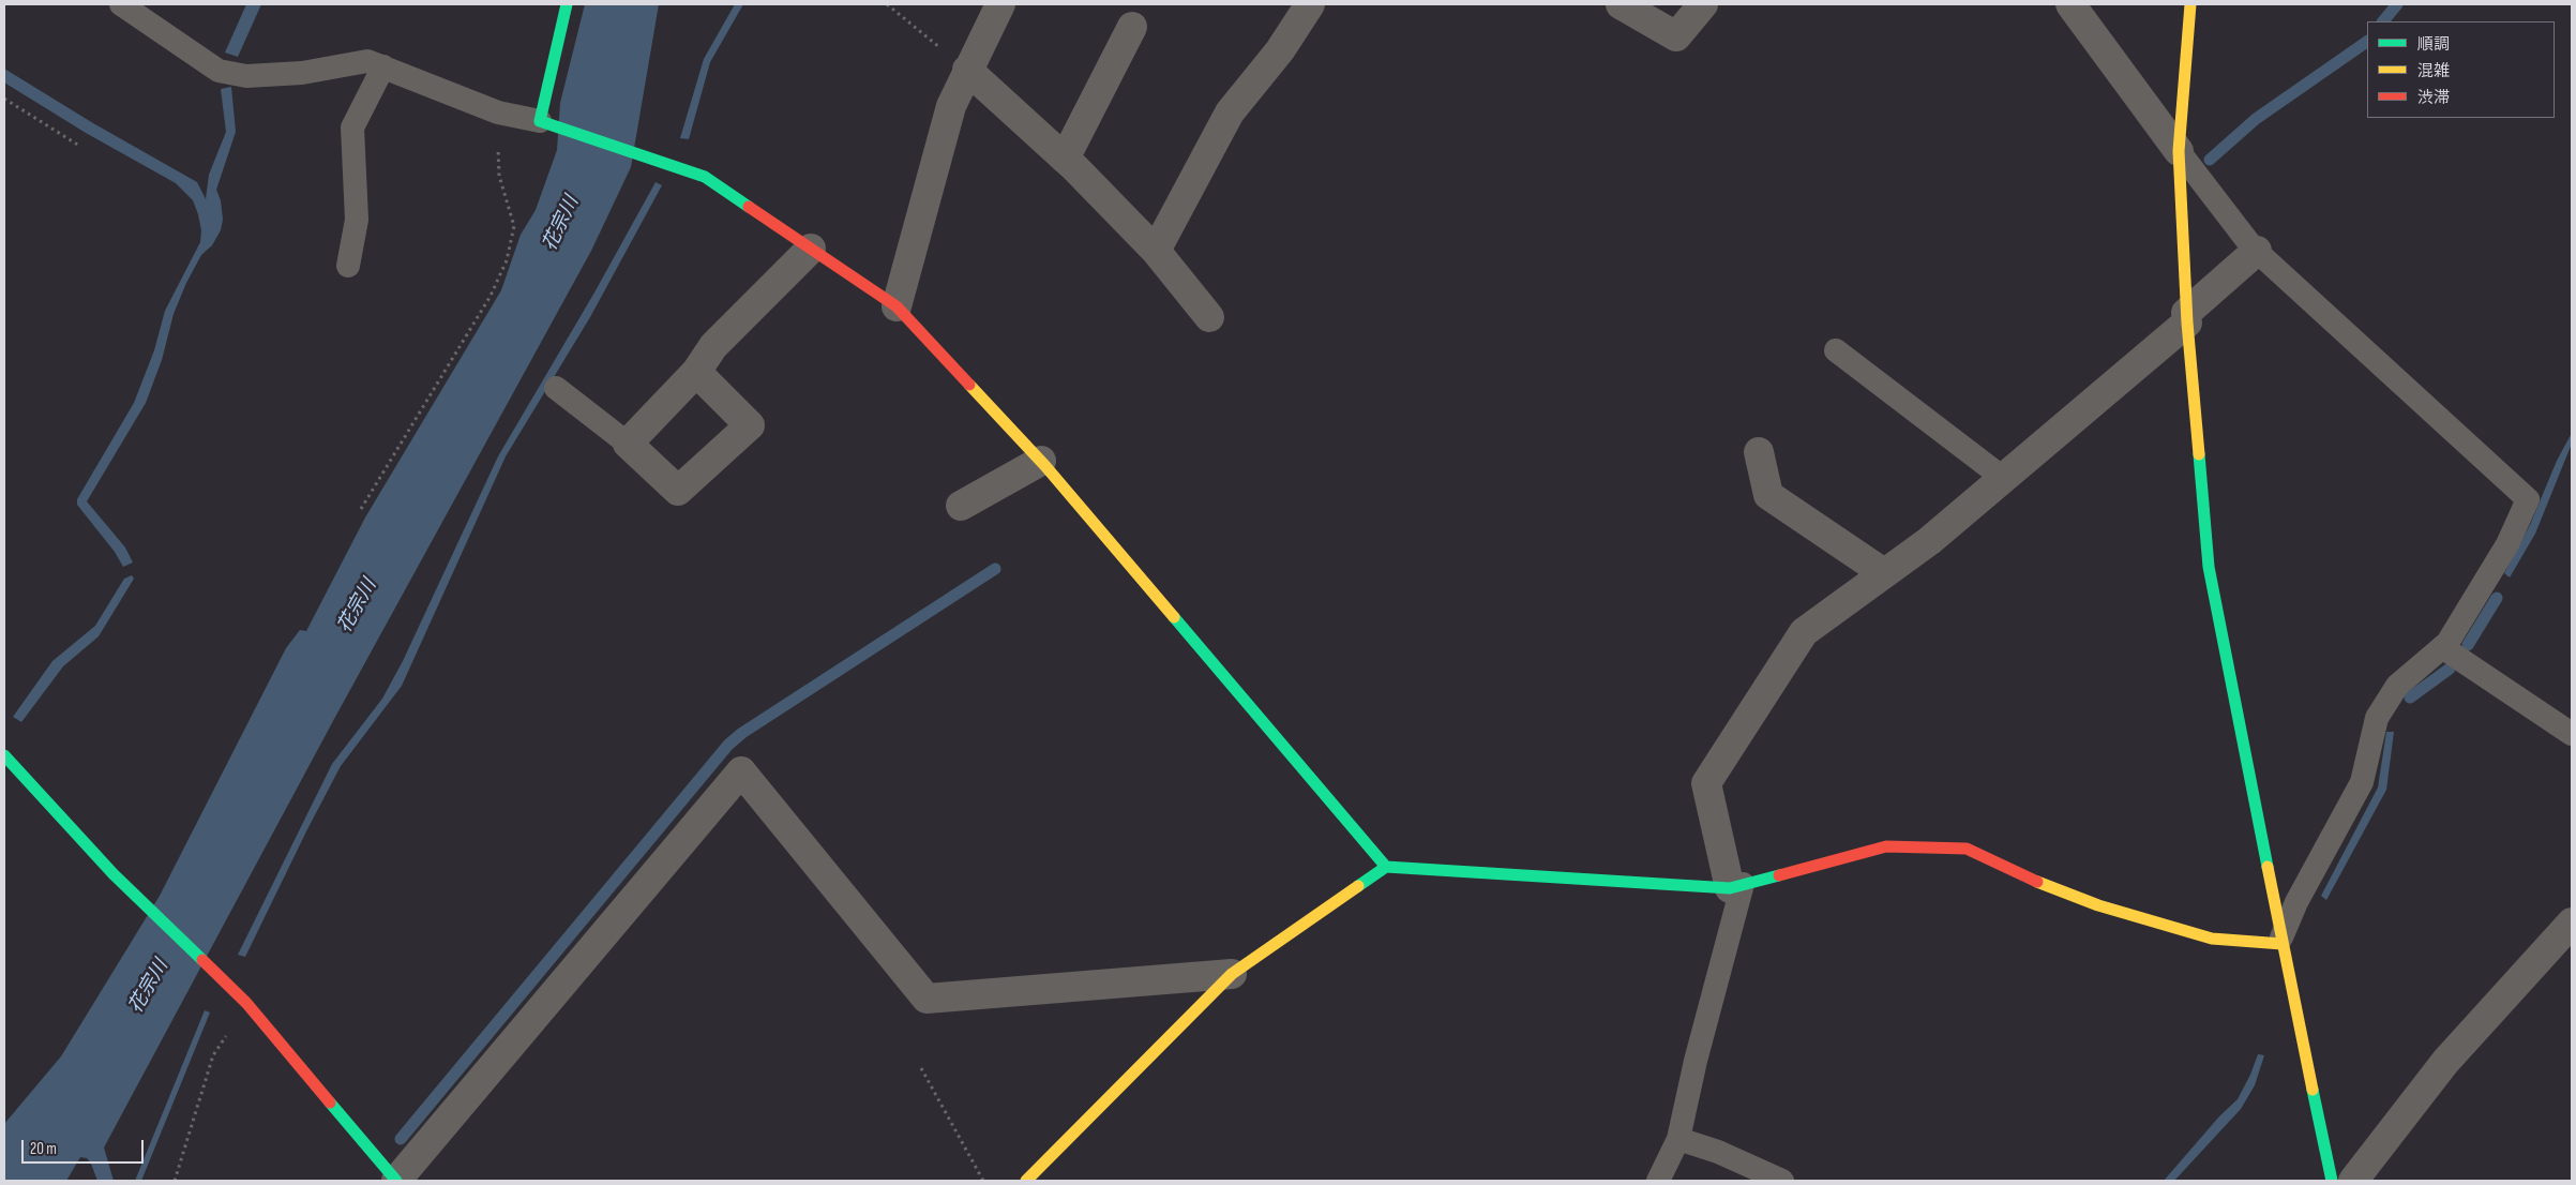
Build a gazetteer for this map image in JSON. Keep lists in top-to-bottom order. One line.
{"water":["花宗川"],"legend":["順調","混雑","渋滞"],"scale_bar":"20 m"}
